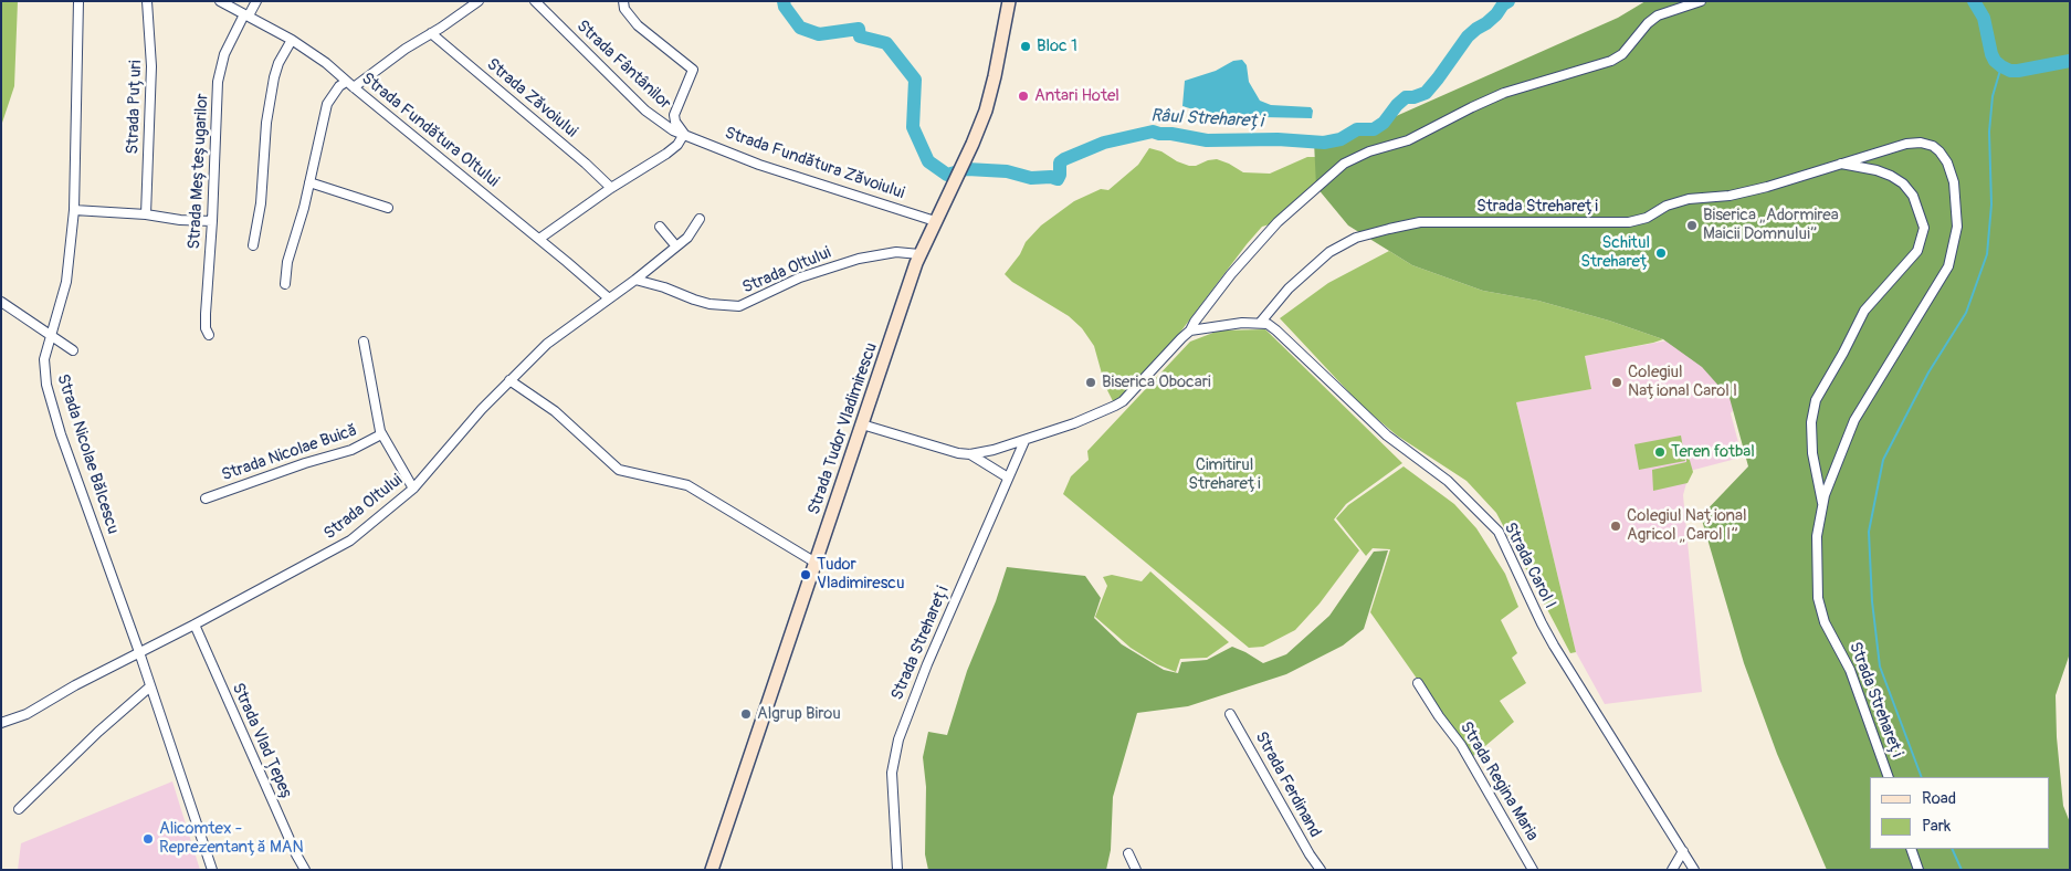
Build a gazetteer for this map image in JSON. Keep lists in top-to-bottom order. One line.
{"streets":{"main road":["Strada Tudor Vladimirescu"],"street":["Strada Fântânilor","Strada Zăvoiului","Strada Puțuri","Strada Fundătura Oltului","Strada Fundătura Zăvoiului","Strada Meșteșugarilor","Strada Strehareți","Strada Oltului","Strada Nicolae Buică","Strada Nicolae Bălcescu","Strada Carol I","Strada Vlad Țepeș","Strada Regina Maria","Strada Ferdinand"]},"crossings":[["Strada Fântânilor","Strada Fundătura Zăvoiului"],["Strada Fundătura Oltului","Strada Meșteșugarilor"],["Strada Fundătura Oltului","Strada Oltului"],["Strada Fundătura Zăvoiului","Strada Tudor Vladimirescu"],["Strada Strehareți","Strada Carol I"],["Strada Oltului","Strada Tudor Vladimirescu"],["Strada Oltului","Strada Nicolae Buică"],["Strada Oltului","Strada Nicolae Bălcescu"],["Strada Oltului","Strada Vlad Țepeș"]],"water":["Râul Strehareți"],"parks":["Cimitirul Strehareți"],"places":["Bloc 1","Antari Hotel","Biserica „Adormirea Maicii Domnului”","Schitul Strehareț","Biserica Obocari","Colegiul Național Carol l","Teren fotbal","Colegiul Național Agricol „Carol I”","Tudor Vladimirescu","Algrup Birou","Alicomtex - Reprezentanță MAN"],"legend":["Road","Park"]}
